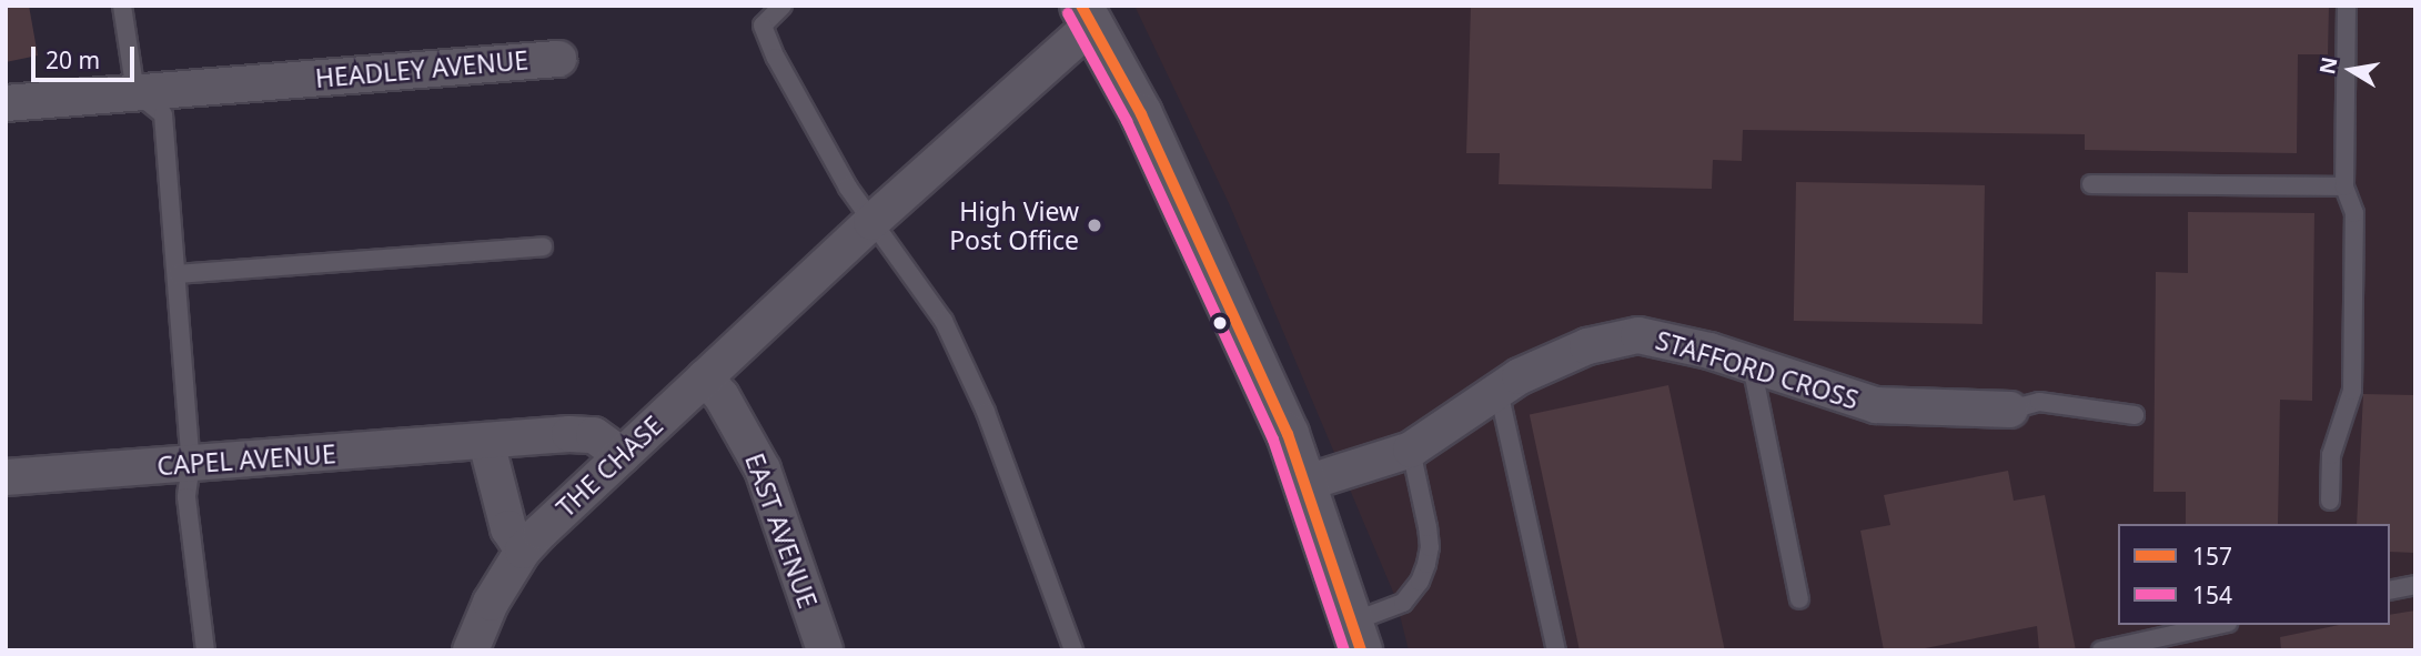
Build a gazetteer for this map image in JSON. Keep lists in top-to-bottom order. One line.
{"streets":{"street":["HEADLEY AVENUE","STAFFORD CROSS","CAPEL AVENUE","THE CHASE","EAST AVENUE"]},"crossings":[["CAPEL AVENUE","THE CHASE"],["THE CHASE","EAST AVENUE"]],"places":["High View Post Office"],"lines":["transit line 157","transit line 154"],"legend":["157","154"],"scale_bar":"20 m","north":"left"}
